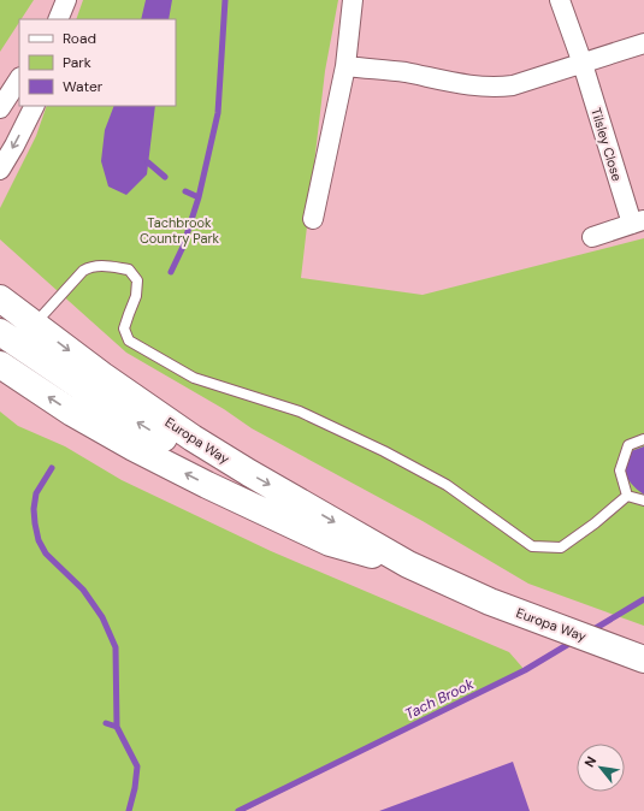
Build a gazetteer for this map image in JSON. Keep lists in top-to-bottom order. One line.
{"streets":{"highway":["Europa Way"],"street":["Tilsley Close"]},"water":["Tach Brook"],"parks":["Tachbrook Country Park"],"legend":["Road","Park","Water"],"north":"top left"}
